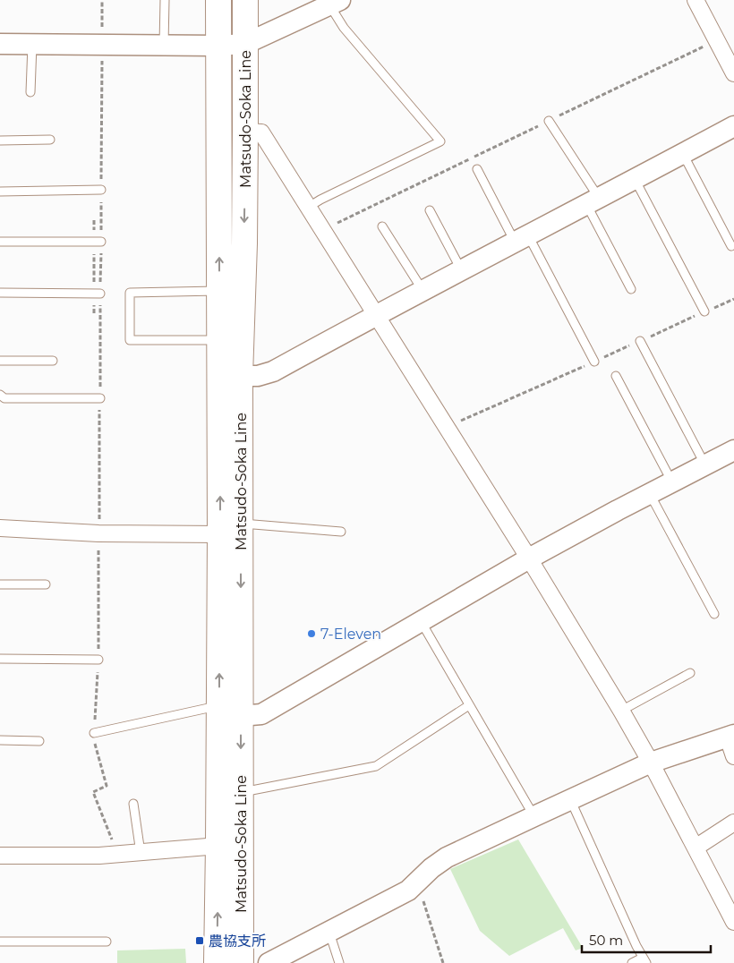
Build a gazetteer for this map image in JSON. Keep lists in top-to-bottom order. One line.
{"streets":{"main road":["Matsudo-Soka Line"]},"places":{"other":["7-Eleven"],"transit":["農協支所"]},"scale_bar":"50 m"}
